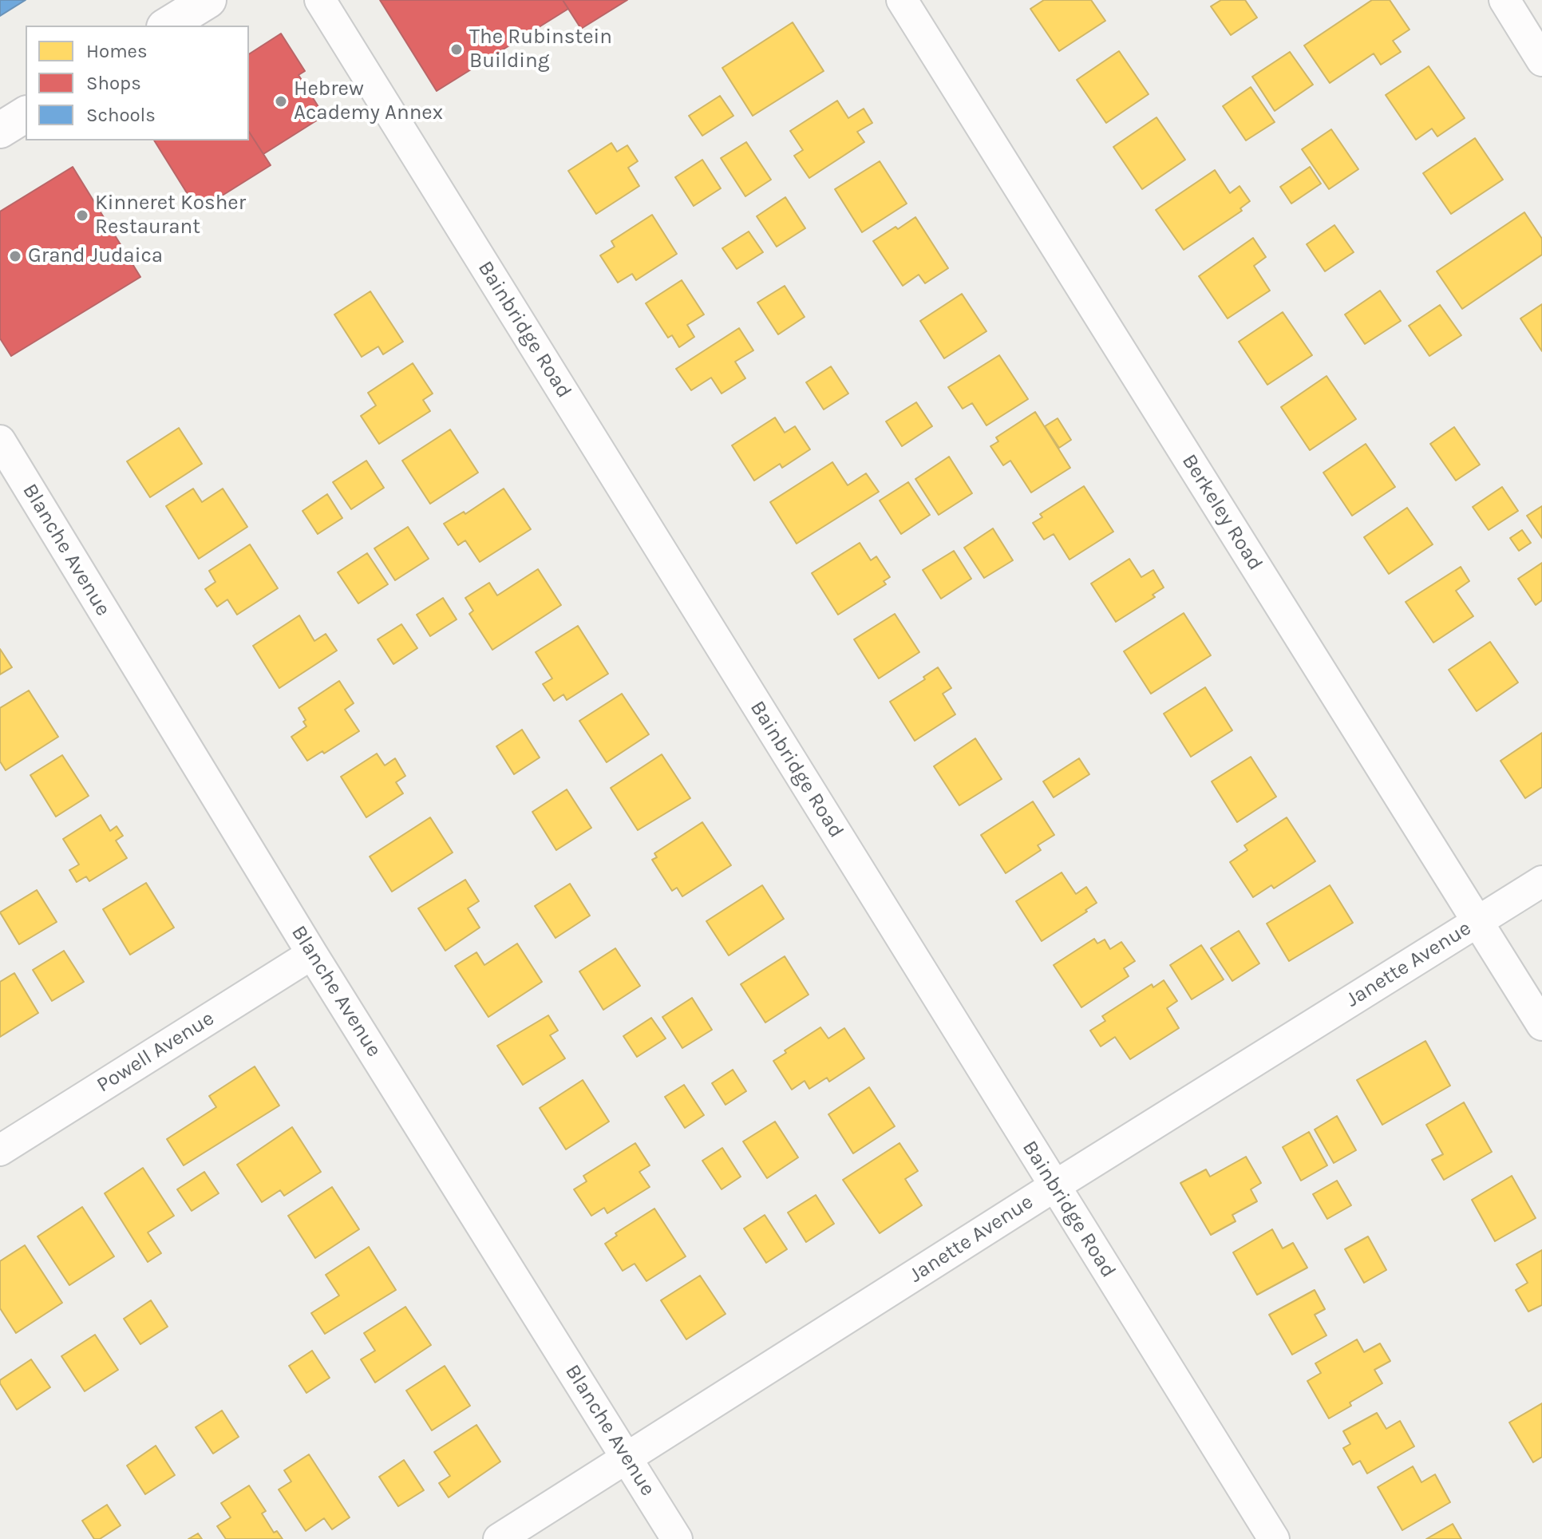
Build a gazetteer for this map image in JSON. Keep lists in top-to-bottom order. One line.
{"streets":{"street":["Bainbridge Road","Berkeley Road","Blanche Avenue","Janette Avenue","Powell Avenue"]},"crossings":[["Bainbridge Road","Janette Avenue"],["Berkeley Road","Janette Avenue"],["Blanche Avenue","Janette Avenue"],["Blanche Avenue","Powell Avenue"]],"places":["The Rubinstein Building","Hebrew Academy Annex","Kinneret Kosher Restaurant","Grand Judaica"],"legend":["Homes","Shops","Schools"]}
